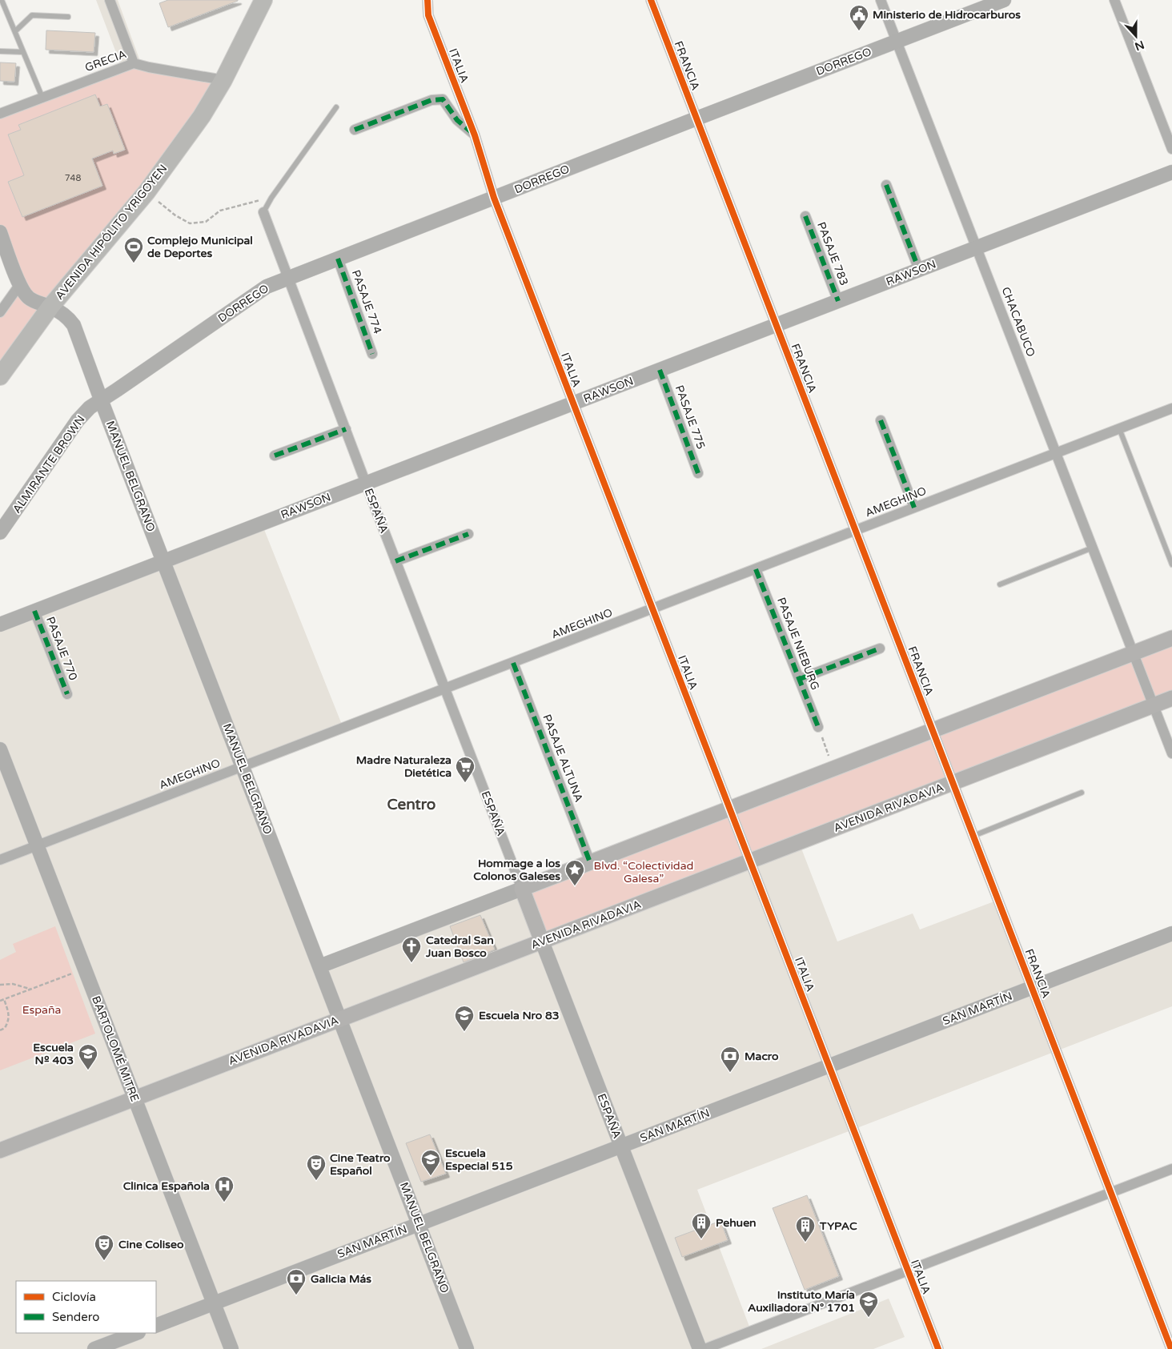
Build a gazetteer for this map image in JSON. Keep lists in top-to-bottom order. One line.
{"streets":{"highway":["AVENIDA HIPÓLITO YRIGOYEN"],"main road":["ESPAÑA","AVENIDA RIVADAVIA"],"street":["GRECIA","DORREGO","ITALIA","FRANCIA","PASAJE 783","RAWSON","PASAJE 774","CHACABUCO","PASAJE 775","ALMIRANTE BROWN","MANUEL BELGRANO","AMEGHINO","PASAJE NIEBURG","PASAJE 770","PASAJE ALTUNA","SAN MARTÍN","BARTOLOMÉ MITRE"]},"crossings":[["GRECIA","AVENIDA HIPÓLITO YRIGOYEN"],["DORREGO","ITALIA"],["DORREGO","FRANCIA"],["DORREGO","PASAJE 774"],["DORREGO","CHACABUCO"],["DORREGO","ALMIRANTE BROWN"],["DORREGO","MANUEL BELGRANO"],["DORREGO","ESPAÑA"],["ITALIA","RAWSON"],["ITALIA","AMEGHINO"],["ITALIA","AVENIDA RIVADAVIA"],["ITALIA","SAN MARTÍN"],["FRANCIA","RAWSON"],["FRANCIA","AMEGHINO"],["FRANCIA","AVENIDA RIVADAVIA"],["FRANCIA","SAN MARTÍN"],["AVENIDA HIPÓLITO YRIGOYEN","MANUEL BELGRANO"],["PASAJE 783","RAWSON"],["RAWSON","CHACABUCO"],["RAWSON","PASAJE 775"],["RAWSON","MANUEL BELGRANO"],["RAWSON","ESPAÑA"],["RAWSON","PASAJE 770"],["CHACABUCO","AMEGHINO"],["CHACABUCO","AVENIDA RIVADAVIA"],["ALMIRANTE BROWN","MANUEL BELGRANO"],["MANUEL BELGRANO","AMEGHINO"],["MANUEL BELGRANO","AVENIDA RIVADAVIA"],["MANUEL BELGRANO","SAN MARTÍN"],["AMEGHINO","ESPAÑA"],["AMEGHINO","PASAJE NIEBURG"],["AMEGHINO","PASAJE ALTUNA"],["AMEGHINO","BARTOLOMÉ MITRE"],["ESPAÑA","AVENIDA RIVADAVIA"],["ESPAÑA","SAN MARTÍN"],["AVENIDA RIVADAVIA","BARTOLOMÉ MITRE"],["SAN MARTÍN","BARTOLOMÉ MITRE"]],"districts":["Centro"],"parks":["Blvd. “Colectividad Galesa”","España"],"places":{"public building":["Ministerio de Hidrocarburos"],"sports":["Complejo Municipal de Deportes"],"supermarket":["Madre Naturaleza Dietética"],"place":["Hommage a los Colonos Galeses"],"church":["Catedral San Juan Bosco"],"school or university":["Escuela Nro 83","Escuela Nº 403","Escuela Especial 515","Instituto María Auxiliadora N° 1701"],"bank":["Macro","Galicia Más"],"theatre":["Cine Teatro Español","Cine Coliseo"],"hospital":["Clinica Española"],"building":["Pehuen","TYPAC"]},"house_numbers":["748"],"legend":["Ciclovía","Sendero"],"north":"bottom"}
